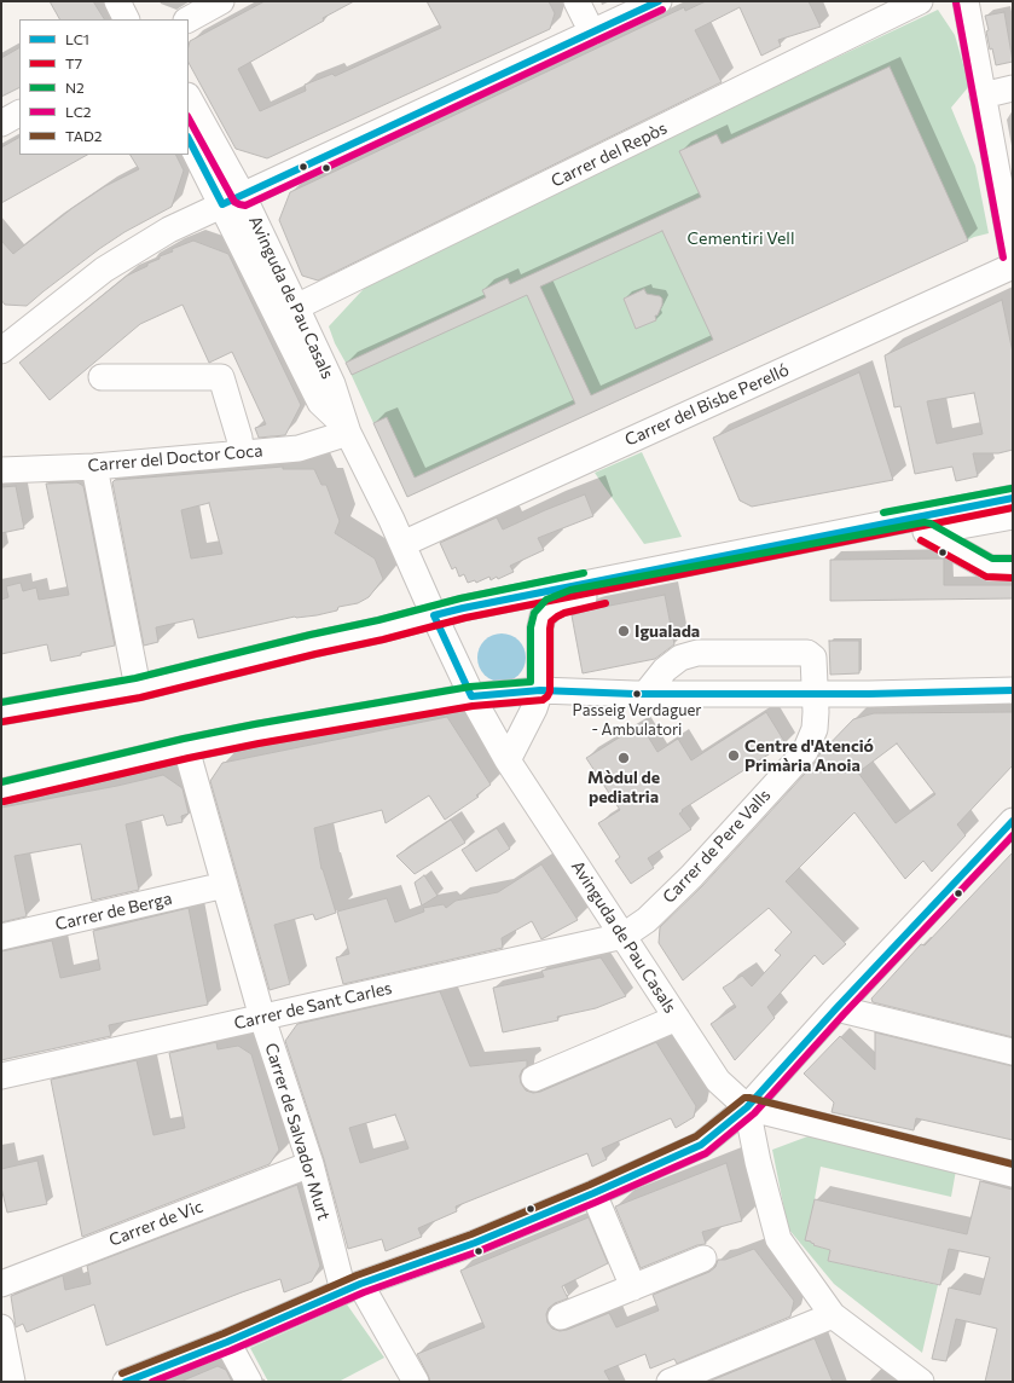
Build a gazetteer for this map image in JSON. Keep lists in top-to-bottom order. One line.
{"streets":{"street":["Carrer del Repòs","Avinguda de Pau Casals","Carrer del Bisbe Perelló","Carrer del Doctor Coca","Carrer de Pere Valls","Carrer de Berga","Carrer de Sant Carles","Carrer de Salvador Murt","Carrer de Vic"]},"crossings":[["Carrer del Repòs","Avinguda de Pau Casals"],["Avinguda de Pau Casals","Carrer del Bisbe Perelló"],["Avinguda de Pau Casals","Carrer del Doctor Coca"],["Avinguda de Pau Casals","Carrer de Pere Valls"],["Avinguda de Pau Casals","Carrer de Sant Carles"],["Carrer de Pere Valls","Carrer de Sant Carles"],["Carrer de Berga","Carrer de Salvador Murt"],["Carrer de Sant Carles","Carrer de Salvador Murt"],["Carrer de Salvador Murt","Carrer de Vic"]],"parks":["Cementiri Vell"],"places":["Igualada","Passeig Verdaguer - Ambulatori","Centre d'Atenció Primària Anoia","Mòdul de pediatria"],"lines":["transit line LC1","transit line LC2","transit line N2","transit line T7","transit line TAD2"],"legend":["LC1","T7","N2","LC2","TAD2"]}
